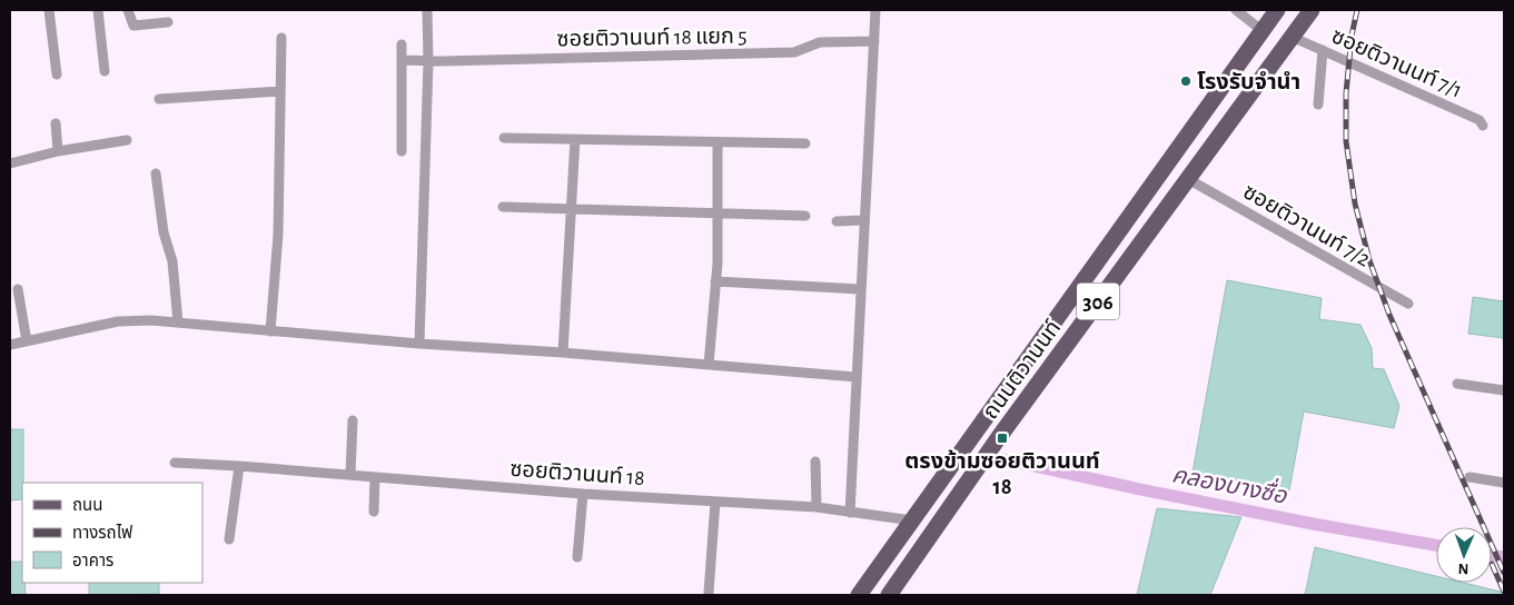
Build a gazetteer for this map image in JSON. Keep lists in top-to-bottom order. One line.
{"streets":{"main road":["306","ถนนติวานนท์"],"street":["ซอยติวานนท์ 18 แยก 5","ซอยติวานนท์ 7/1","ซอยติวานนท์ 7/2","ซอยติวานนท์ 18"]},"crossings":[["ซอยติวานนท์ 7/1","ถนนติวานนท์"],["ซอยติวานนท์ 7/2","ถนนติวานนท์"],["ถนนติวานนท์","ซอยติวานนท์ 18"]],"water":["คลองบางซื่อ"],"places":{"other":["โรงรับจำนำ"],"transit":["ตรงข้ามซอยติวานนท์ 18"]},"legend":["ถนน","ทางรถไฟ","อาคาร"],"north":"bottom"}
